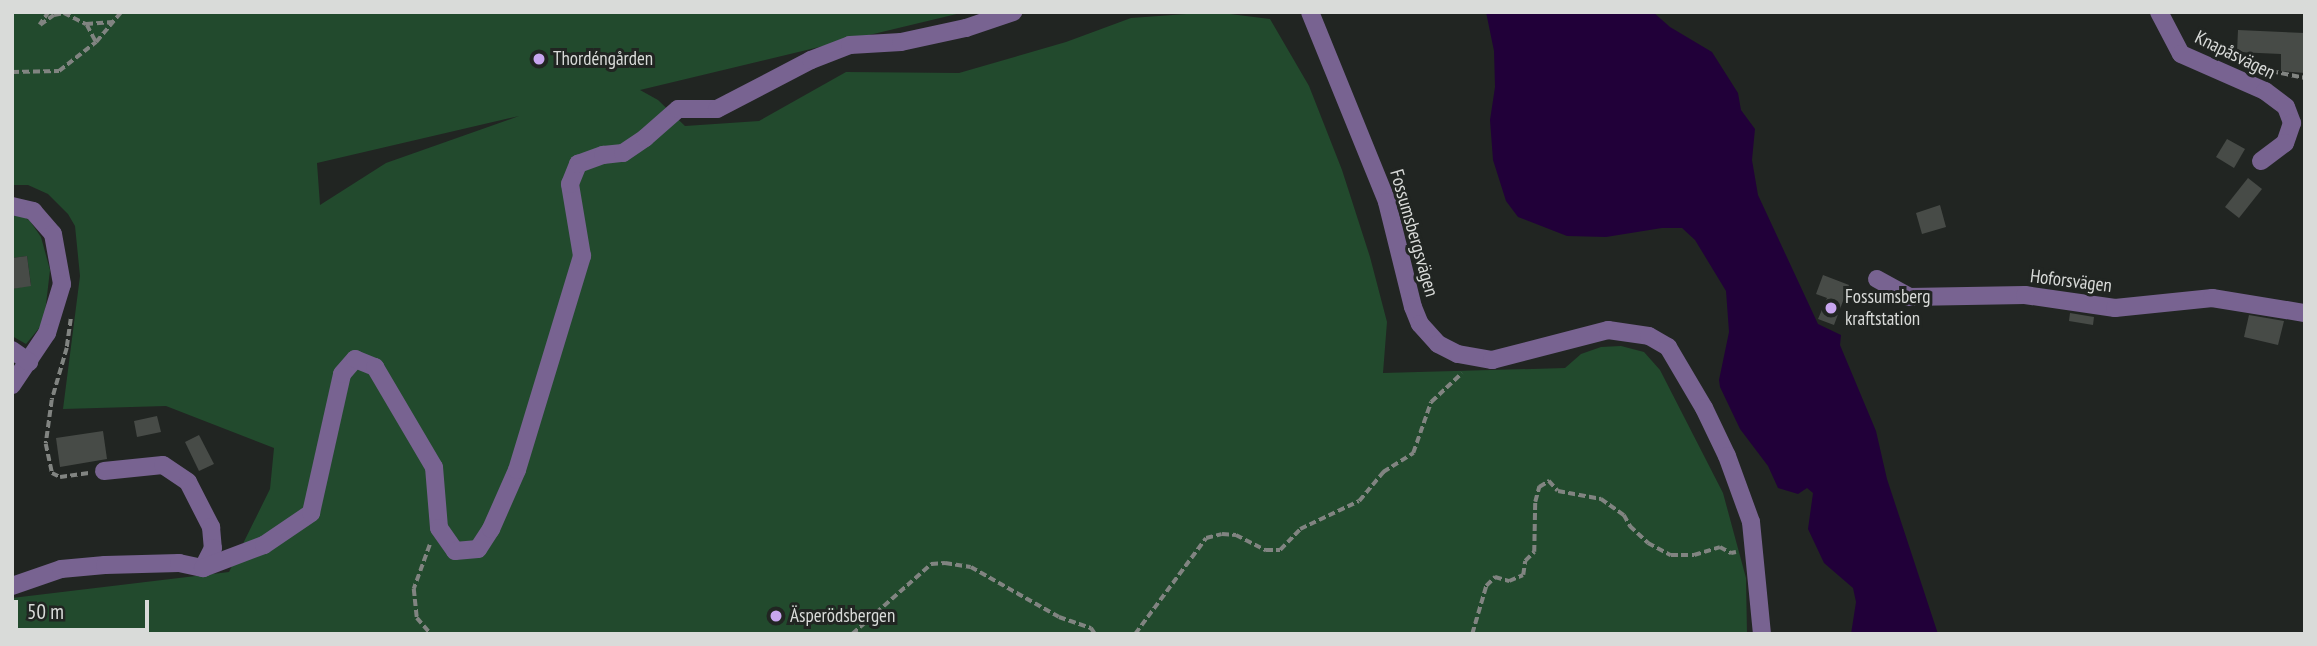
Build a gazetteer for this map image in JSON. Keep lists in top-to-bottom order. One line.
{"streets":{"street":["Knapåsvägen","Fossumsbergsvägen","Hoforsvägen"]},"places":["Thordéngården","Fossumsberg kraftstation","Äsperödsbergen"],"scale_bar":"50 m"}
